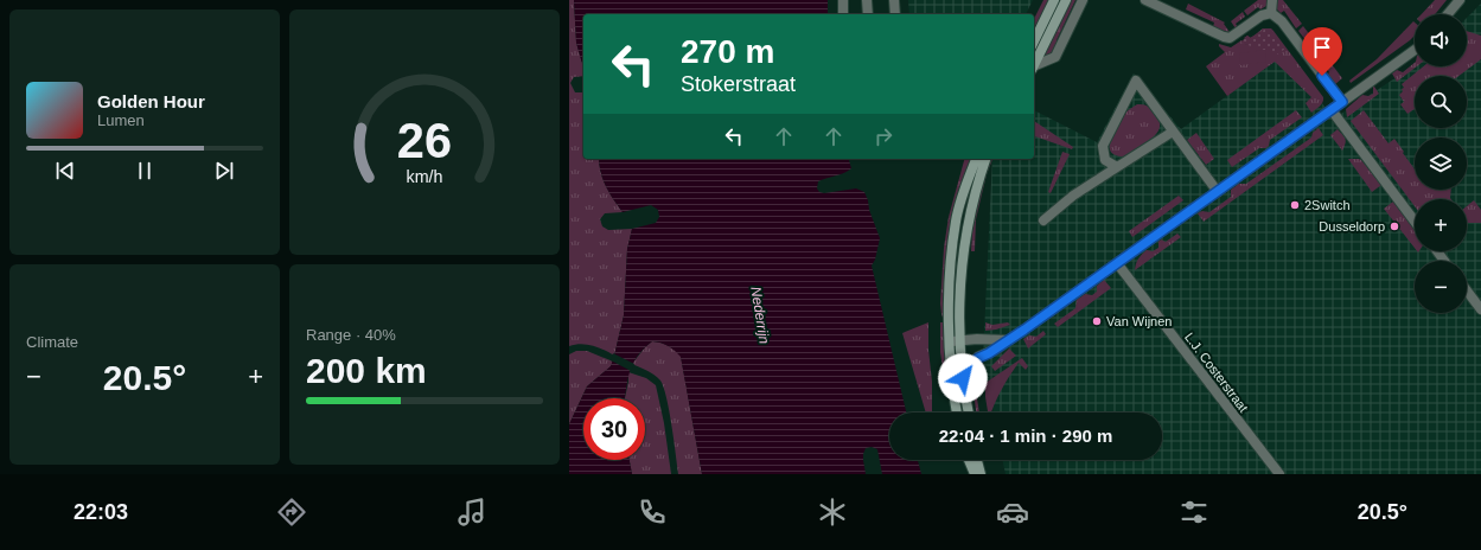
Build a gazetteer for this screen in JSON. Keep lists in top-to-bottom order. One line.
{"streets":{"street":["L.J. Costerstraat"]},"water":["Nederrijn"],"places":["2Switch","Dusseldorp","Van Wijnen"],"page":{"map_buttons":["+","−"],"turn":["270 m","Stokerstraat"],"song":["Golden Hour","Lumen"],"tile":["Climate",["Range · 40%","200 km"]],"heat":["−","20.5°","+"],"limit":"30","trip":"22:04 · 1 min · 290 m","tabs":["22:03","20.5°"],"gauge":["26","km/h"]}}
